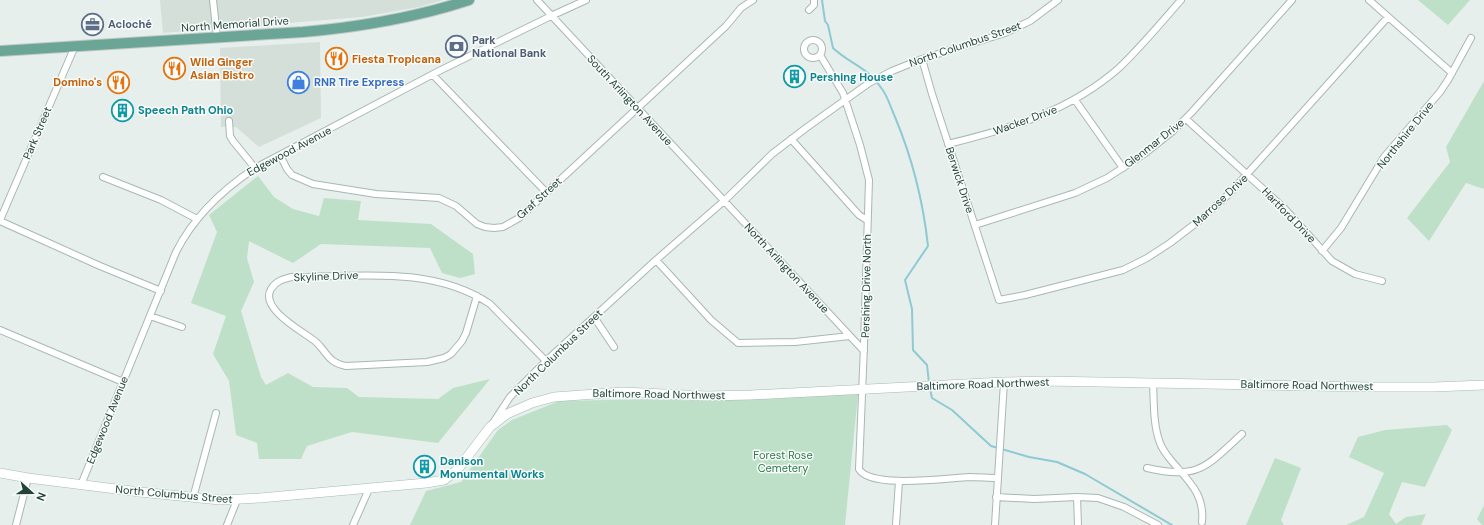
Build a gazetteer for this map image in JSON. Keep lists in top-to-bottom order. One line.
{"streets":{"main road":["North Memorial Drive","North Columbus Street","Baltimore Road Northwest"],"street":["South Arlington Avenue","Wacker Drive","Park Street","Northshire Drive","Glenmar Drive","Edgewood Avenue","Berwick Drive","Graf Street","Marrose Drive","Hartford Drive","North Arlington Avenue","Skyline Drive","Pershing Drive North"]},"crossings":[["North Memorial Drive","Park Street"],["North Columbus Street","South Arlington Avenue"],["North Columbus Street","Edgewood Avenue"],["North Columbus Street","Berwick Drive"],["North Columbus Street","North Arlington Avenue"],["North Columbus Street","Skyline Drive"],["North Columbus Street","Pershing Drive North"],["North Columbus Street","Baltimore Road Northwest"],["South Arlington Avenue","Edgewood Avenue"],["South Arlington Avenue","Graf Street"],["South Arlington Avenue","North Arlington Avenue"],["Wacker Drive","Berwick Drive"],["Northshire Drive","Hartford Drive"],["Glenmar Drive","Berwick Drive"],["Glenmar Drive","Hartford Drive"],["Edgewood Avenue","Graf Street"],["Berwick Drive","Marrose Drive"],["Marrose Drive","Hartford Drive"],["North Arlington Avenue","Pershing Drive North"],["Pershing Drive North","Baltimore Road Northwest"]],"parks":["Forest Rose Cemetery"],"places":{"office":["Acloché"],"bank":["Park National Bank"],"restaurant":["Fiesta Tropicana","Wild Ginger Asian Bistro","Domino's"],"building":["Pershing House","Speech Path Ohio","Danison Monumental Works"],"shop":["RNR Tire Express"]},"north":"right"}
